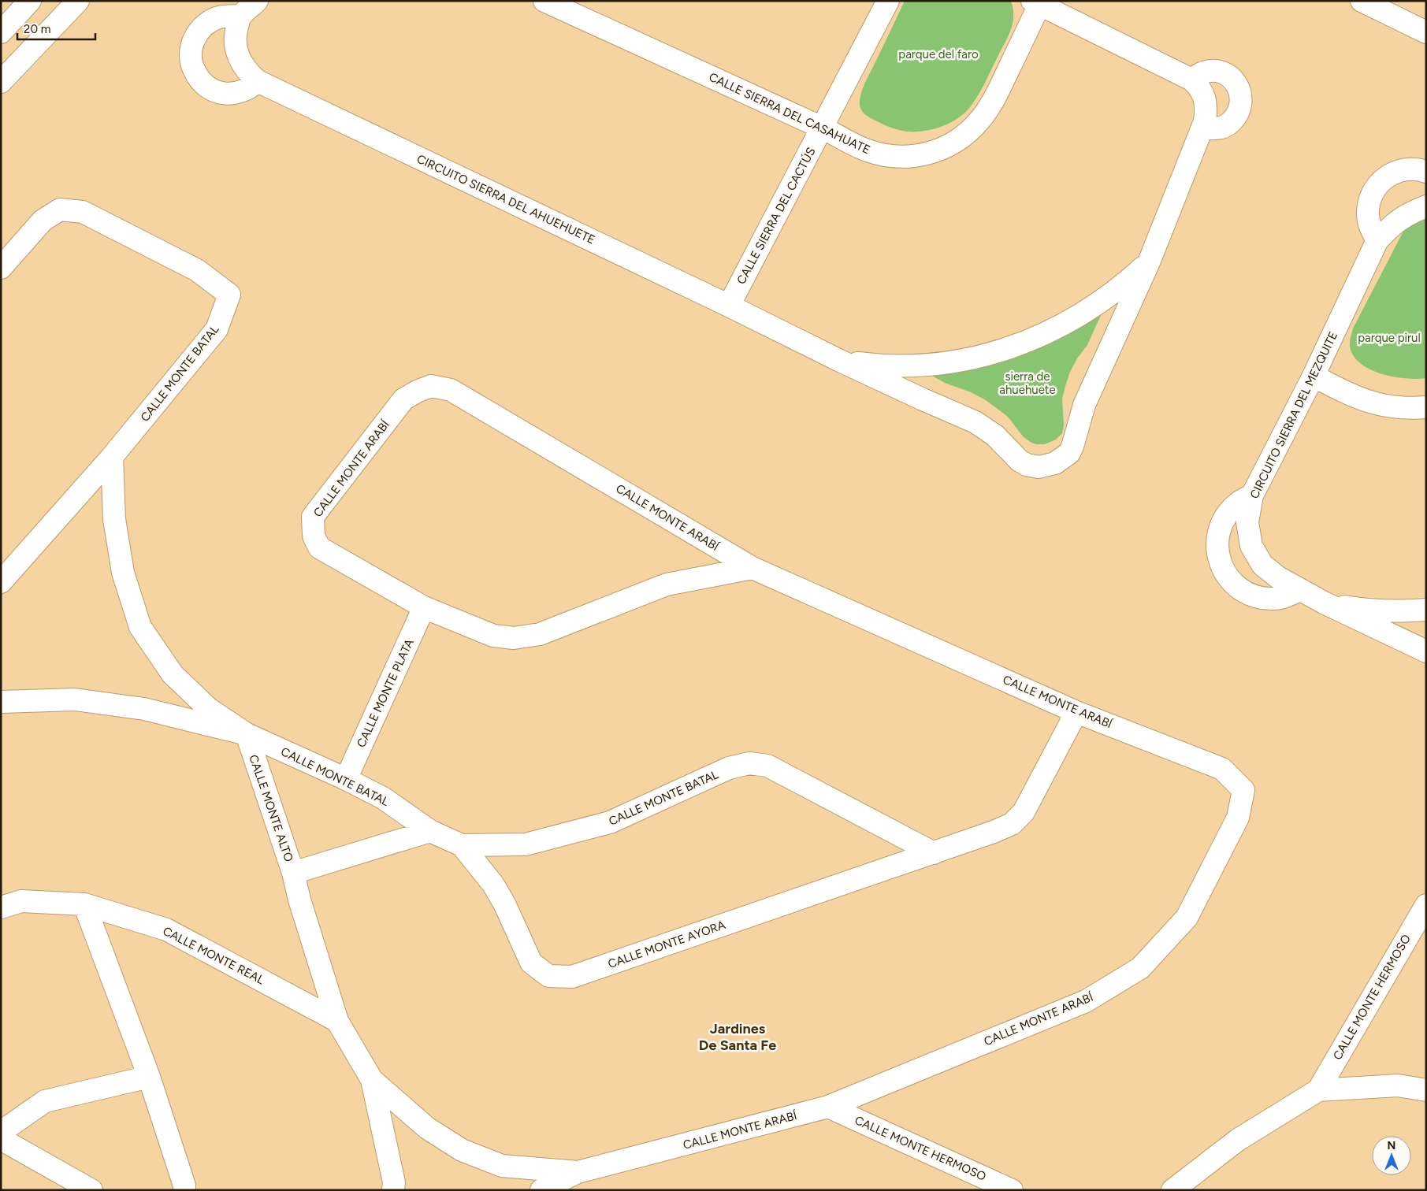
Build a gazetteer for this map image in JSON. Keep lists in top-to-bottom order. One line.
{"streets":{"street":["CALLE SIERRA DEL CASAHUATE","CIRCUITO SIERRA DEL AHUEHUETE","CALLE SIERRA DEL CACTÚS","CALLE MONTE BATAL","CIRCUITO SIERRA DEL MEZQUITE","CALLE MONTE ARABÍ","CALLE MONTE PLATA","CALLE MONTE ALTO","CALLE MONTE AYORA","CALLE MONTE REAL","CALLE MONTE HERMOSO"]},"crossings":[["CALLE SIERRA DEL CASAHUATE","CIRCUITO SIERRA DEL AHUEHUETE"],["CALLE SIERRA DEL CASAHUATE","CALLE SIERRA DEL CACTÚS"],["CIRCUITO SIERRA DEL AHUEHUETE","CALLE SIERRA DEL CACTÚS"],["CALLE MONTE BATAL","CALLE MONTE PLATA"],["CALLE MONTE BATAL","CALLE MONTE ALTO"],["CALLE MONTE BATAL","CALLE MONTE AYORA"],["CALLE MONTE ARABÍ","CALLE MONTE PLATA"],["CALLE MONTE ARABÍ","CALLE MONTE ALTO"],["CALLE MONTE ARABÍ","CALLE MONTE HERMOSO"],["CALLE MONTE ALTO","CALLE MONTE REAL"]],"districts":["Jardines De Santa Fe"],"parks":["parque del faro","parque pirul","sierra de ahuehuete"],"scale_bar":"20 m","north":"top"}
